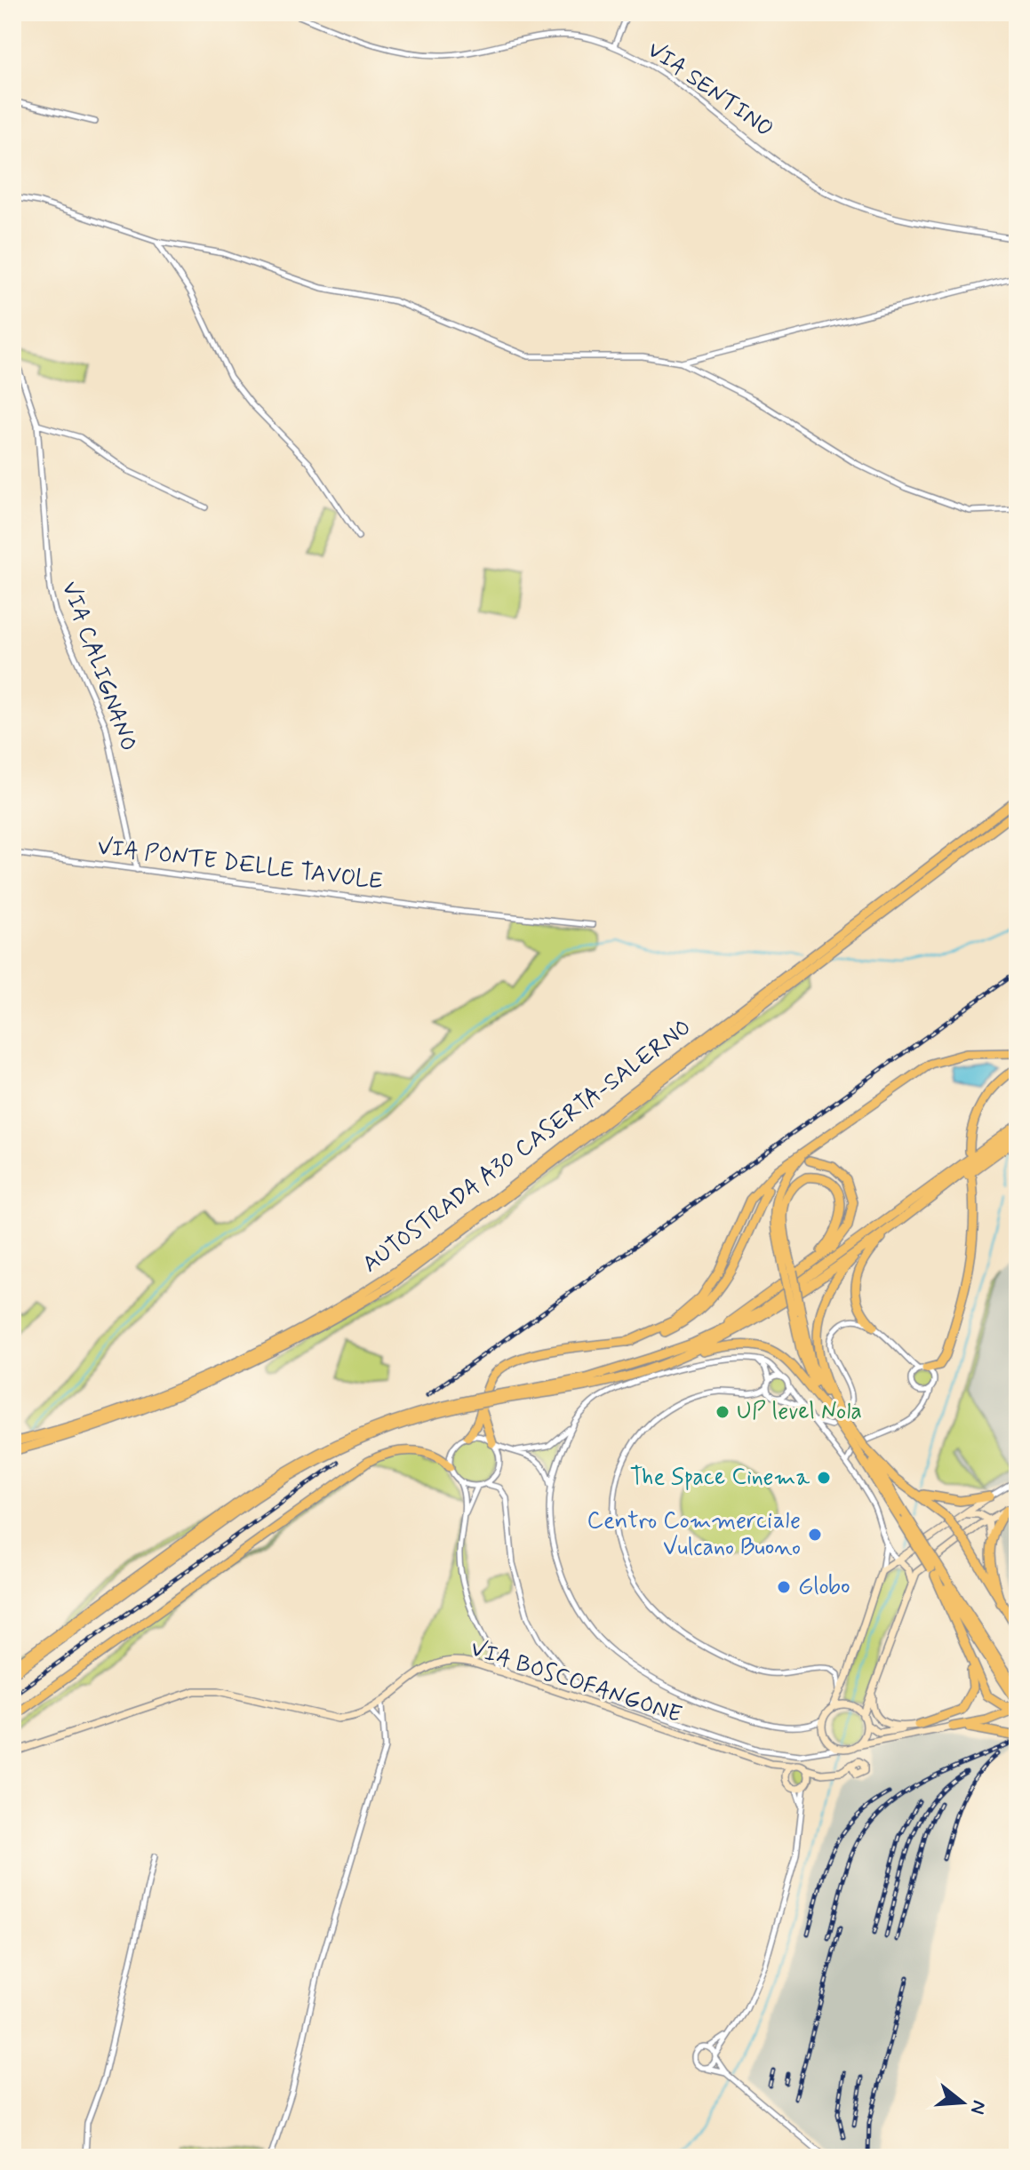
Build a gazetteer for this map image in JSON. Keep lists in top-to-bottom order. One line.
{"streets":{"highway":["AUTOSTRADA A30 CASERTA-SALERNO"],"street":["VIA SENTINO","VIA CALIGNANO","VIA PONTE DELLE TAVOLE","VIA BOSCOFANGONE"]},"crossings":[["VIA CALIGNANO","VIA PONTE DELLE TAVOLE"]],"places":["UP level Nola","The Space Cinema","Centro Commerciale Vulcano Buono","Globo"],"north":"right"}
